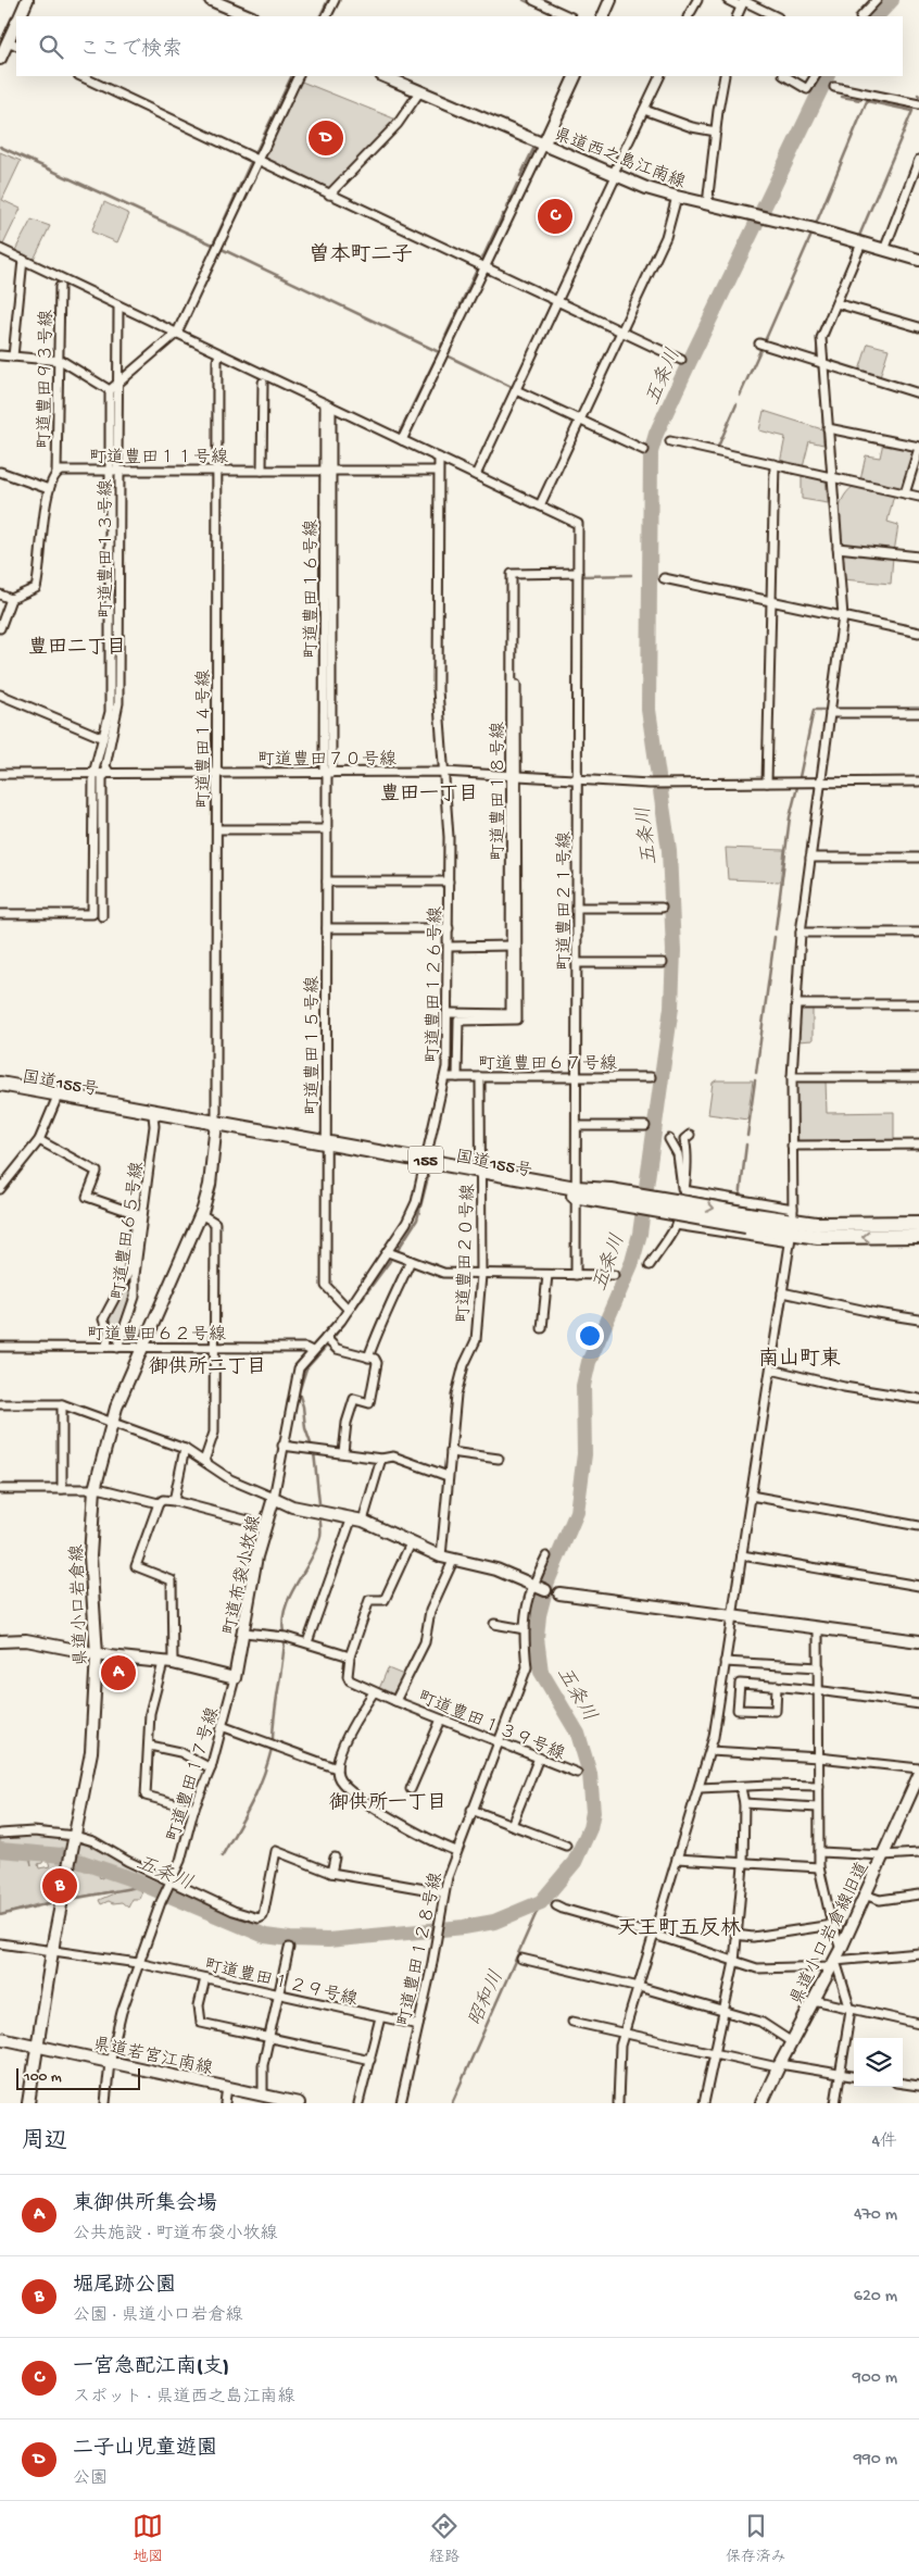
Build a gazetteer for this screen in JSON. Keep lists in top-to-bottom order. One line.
{"streets":{"highway":["国道155号","155"],"main road":["県道西之島江南線","町道布袋小牧線","県道小口岩倉線","県道小口岩倉線旧道","県道若宮江南線"],"street":["町道豊田９３号線","町道豊田１１号線","町道豊田１３号線","町道豊田１４号線","町道豊田７０号線","町道豊田１８号線","町道豊田２１号線","町道豊田１２６号線","町道豊田１５号線","町道豊田６７号線","町道豊田６５号線","町道豊田２０号線","町道豊田６２号線","町道豊田１３９号線","町道豊田１７号線","町道豊田１２８号線","町道豊田１２９号線"]},"crossings":[["町道豊田９３号線","町道豊田１１号線"],["町道豊田１１号線","町道豊田１３号線"],["町道豊田１１号線","町道豊田１４号線"],["町道豊田１１号線","町道豊田１２６号線"],["町道豊田１１号線","町道豊田１５号線"],["町道豊田１３号線","町道豊田７０号線"],["町道豊田１４号線","町道豊田７０号線"],["町道豊田１４号線","国道155号"],["町道豊田１４号線","県道小口岩倉線"],["町道豊田７０号線","町道豊田１８号線"],["町道豊田７０号線","町道豊田２１号線"],["町道豊田７０号線","町道豊田１２６号線"],["町道豊田７０号線","町道豊田１５号線"],["町道豊田１８号線","町道豊田２１号線"],["町道豊田１８号線","町道豊田１２６号線"],["町道豊田２１号線","町道豊田６７号線"],["町道豊田２１号線","国道155号"],["町道豊田１２６号線","町道豊田１５号線"],["町道豊田１２６号線","町道豊田６７号線"],["町道豊田１２６号線","国道155号"],["町道豊田１２６号線","町道豊田６２号線"],["町道豊田１２６号線","町道布袋小牧線"],["町道豊田１５号線","国道155号"],["町道豊田６７号線","町道豊田２０号線"],["国道155号","町道豊田６５号線"],["国道155号","町道豊田２０号線"],["国道155号","県道小口岩倉線"],["町道豊田６５号線","町道豊田６２号線"],["町道豊田２０号線","町道布袋小牧線"],["町道豊田６２号線","県道小口岩倉線"],["町道布袋小牧線","町道豊田１７号線"],["町道布袋小牧線","町道豊田１２８号線"],["県道小口岩倉線","町道豊田１２９号線"],["県道小口岩倉線","県道若宮江南線"],["町道豊田１３９号線","町道豊田１２８号線"],["町道豊田１７号線","町道豊田１２９号線"],["町道豊田１７号線","県道若宮江南線"],["町道豊田１２８号線","町道豊田１２９号線"]],"districts":["曽本町二子","豊田二丁目","豊田一丁目","南山町東","御供所二丁目","御供所一丁目","天王町五反林"],"water":["五条川","昭和川"],"scale_bar":"100 m","page":{"search":"ここで検索","pins":["D","C","A","B"],"scale":"100 m","heading":["周辺","4件"],"list":[{"mark":"A","name":"東御供所集会場","note":"公共施設 · 町道布袋小牧線","value":"470 m"},{"mark":"B","name":"堀尾跡公園","note":"公園 · 県道小口岩倉線","value":"620 m"},{"mark":"C","name":"一宮急配江南(支)","note":"スポット · 県道西之島江南線","value":"900 m"},{"mark":"D","name":"二子山児童遊園","note":"公園","value":"990 m"}],"nav":["地図","経路","保存済み"]}}
